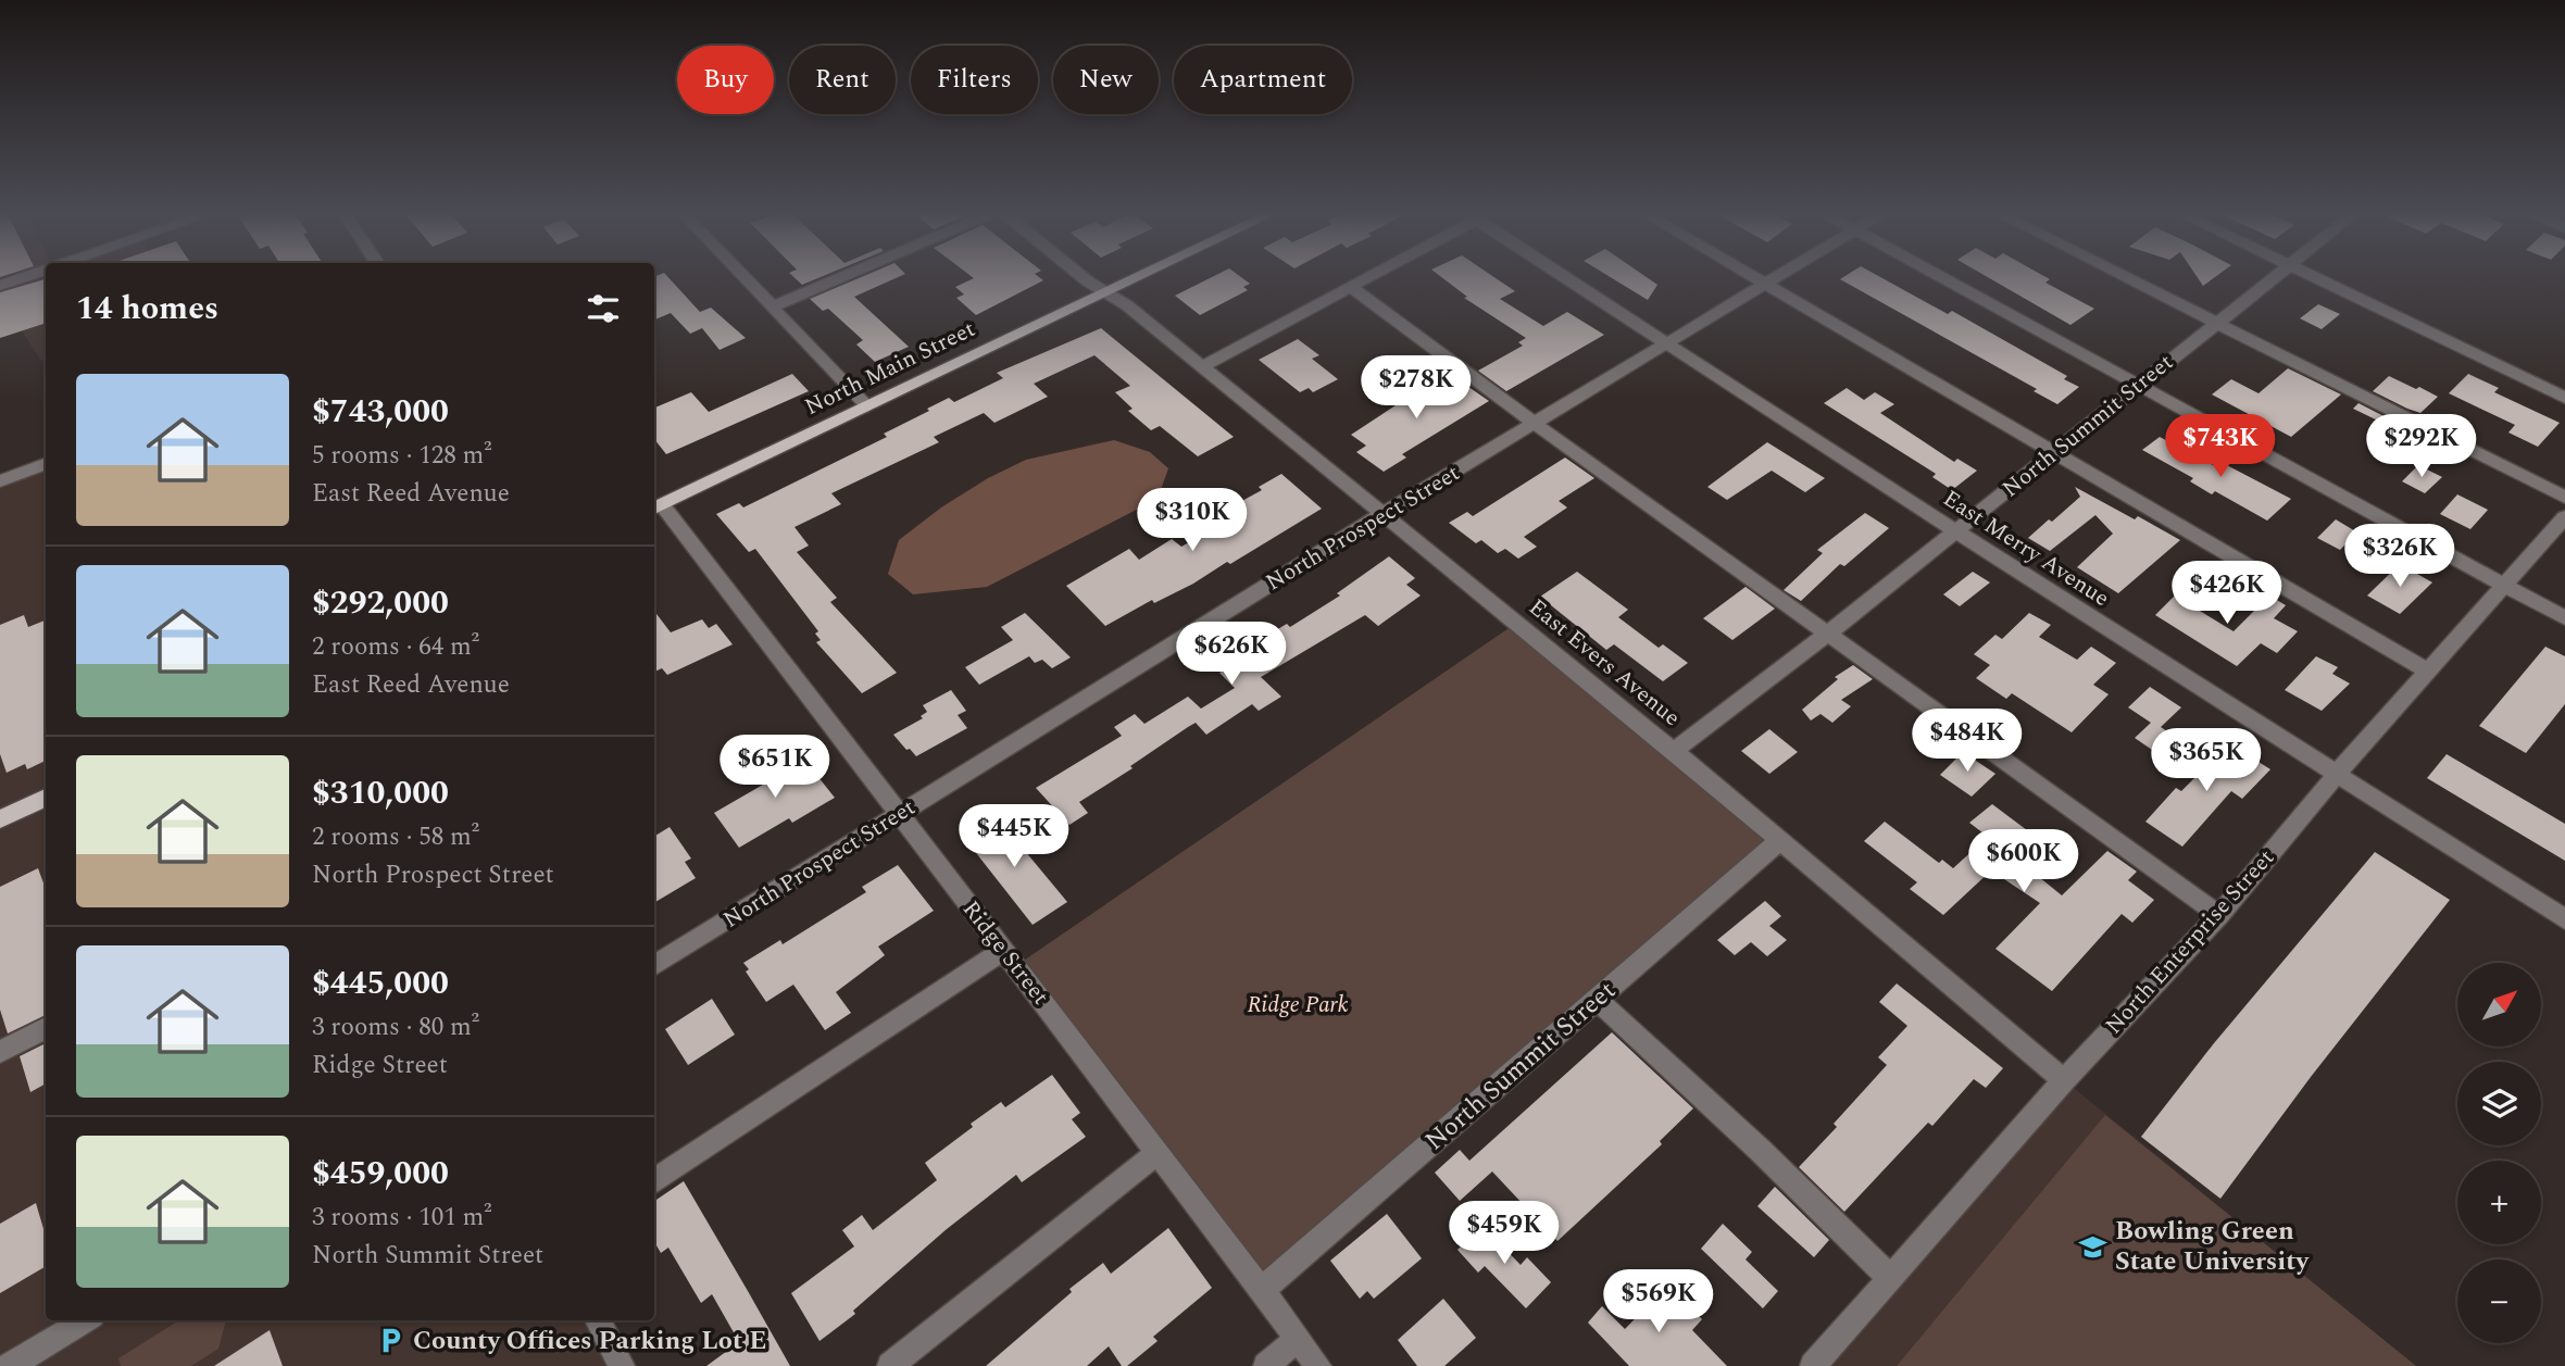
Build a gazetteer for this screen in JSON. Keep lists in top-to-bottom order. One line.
{"streets":{"main road":["North Main Street"],"street":["North Summit Street","North Prospect Street","East Merry Avenue","East Evers Avenue","North Enterprise Street","Ridge Street"]},"crossings":[["North Main Street","East Evers Avenue"],["North Main Street","Ridge Street"],["North Summit Street","East Merry Avenue"],["North Summit Street","East Evers Avenue"],["North Summit Street","Ridge Street"],["North Prospect Street","East Merry Avenue"],["North Prospect Street","East Evers Avenue"],["North Prospect Street","Ridge Street"],["East Merry Avenue","North Enterprise Street"],["East Evers Avenue","North Enterprise Street"]],"parks":["Ridge Park"],"places":{"school or university":["Bowling Green State University"],"parking":["County Offices Parking Lot E"]},"north":"top right","page":{"chip":["Buy","Rent","Filters","New","Apartment"],"heading":"14 homes","list":[{"name":"$743,000","note":"5 rooms · 128 m² · East Reed Avenue"},{"name":"$292,000","note":"2 rooms · 64 m² · East Reed Avenue"},{"name":"$310,000","note":"2 rooms · 58 m² · North Prospect Street"},{"name":"$445,000","note":"3 rooms · 80 m² · Ridge Street"},{"name":"$459,000","note":"3 rooms · 101 m² · North Summit Street"}],"price":["$278K","$743K","$292K","$310K","$326K","$426K","$626K","$484K","$365K","$651K","$445K","$600K","$459K","$569K"],"map_buttons":["+","−"]}}
